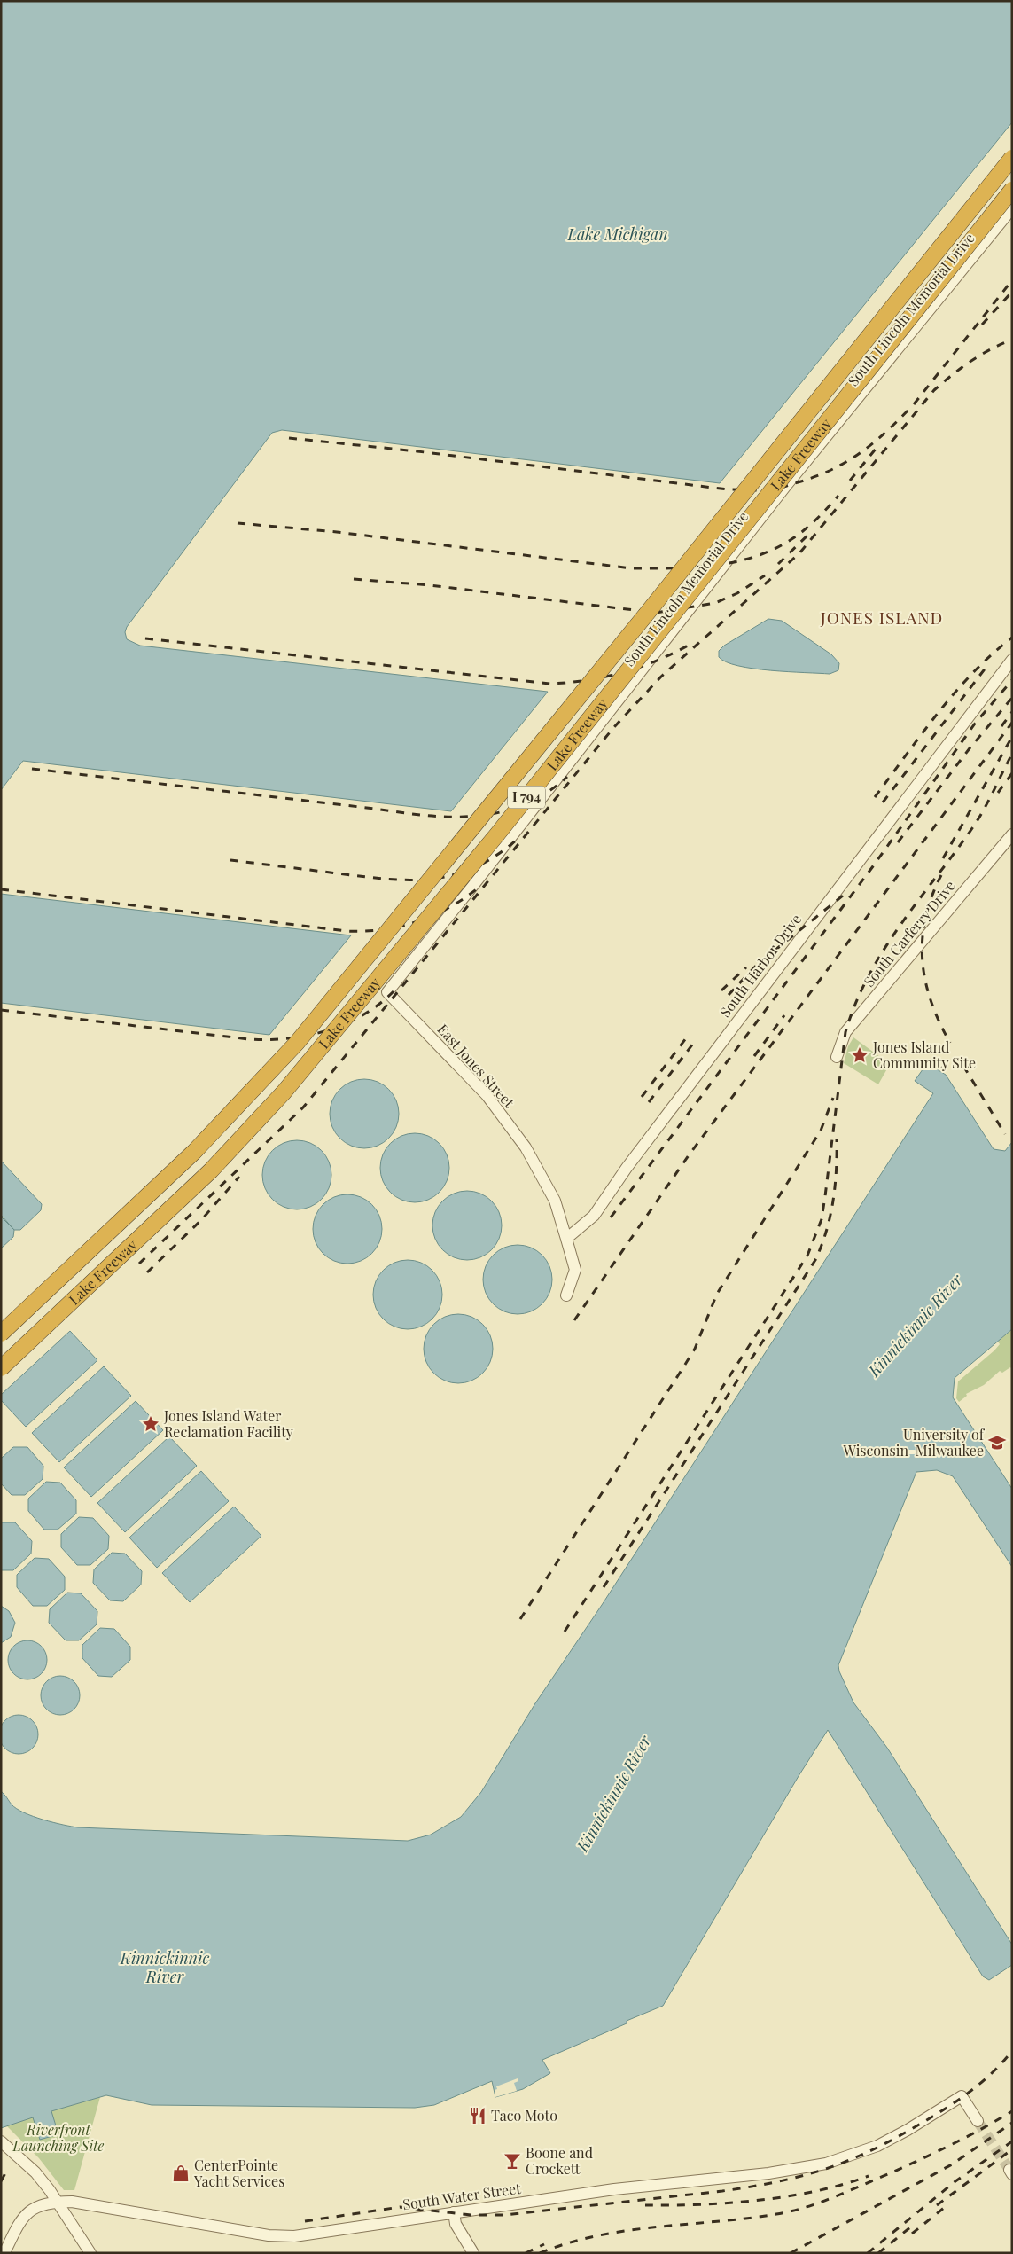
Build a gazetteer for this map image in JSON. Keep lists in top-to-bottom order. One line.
{"streets":{"highway":["Lake Freeway","I 794"],"street":["South Lincoln Memorial Drive","South Carferry Drive","South Harbor Drive","East Jones Street","South Water Street"]},"crossings":[["South Lincoln Memorial Drive","East Jones Street"],["South Harbor Drive","East Jones Street"]],"districts":["JONES ISLAND"],"water":["Lake Michigan","Kinnickinnic River"],"parks":["Riverfront Launching Site"],"places":{"place":["Jones Island Community Site","Jones Island Water Reclamation Facility"],"school or university":["University of Wisconsin-Milwaukee"],"restaurant":["Taco Moto"],"bar":["Boone and Crockett"],"shop":["CenterPointe Yacht Services"]}}
